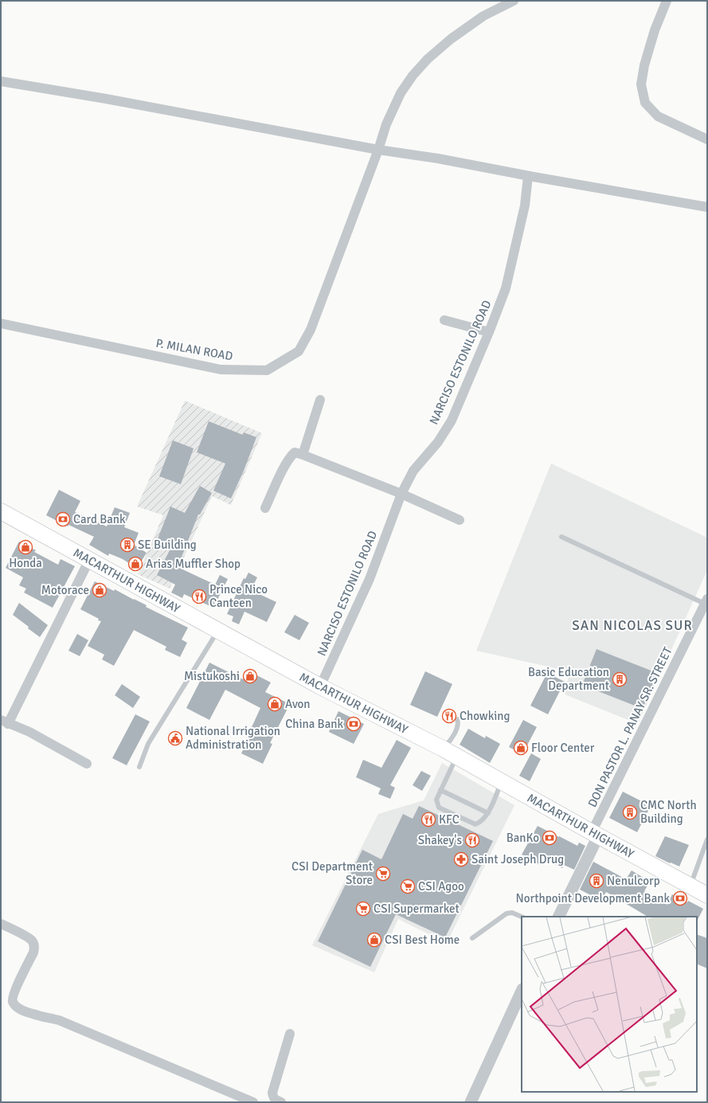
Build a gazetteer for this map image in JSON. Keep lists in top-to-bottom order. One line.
{"streets":{"highway":["MACARTHUR HIGHWAY"],"street":["P. MILAN ROAD","NARCISO ESTONILO ROAD","DON PASTOR L. PANAY SR. STREET"]},"crossings":[["NARCISO ESTONILO ROAD","MACARTHUR HIGHWAY"],["MACARTHUR HIGHWAY","DON PASTOR L. PANAY SR. STREET"]],"districts":["SAN NICOLAS SUR"],"places":{"bank":["Card Bank","China Bank","BanKo","Northpoint Development Bank"],"building":["SE Building","Basic Education Department","CMC North Building","Nenulcorp"],"shop":["Honda","Arias Muffler Shop","Motorace","Mistukoshi","Avon","Floor Center","CSI Best Home"],"restaurant":["Prince Nico Canteen","Chowking","KFC","Shakey's"],"public building":["National Irrigation Administration"],"pharmacy":["Saint Joseph Drug"],"supermarket":["CSI Department Store","CSI Agoo","CSI Supermarket"]}}
